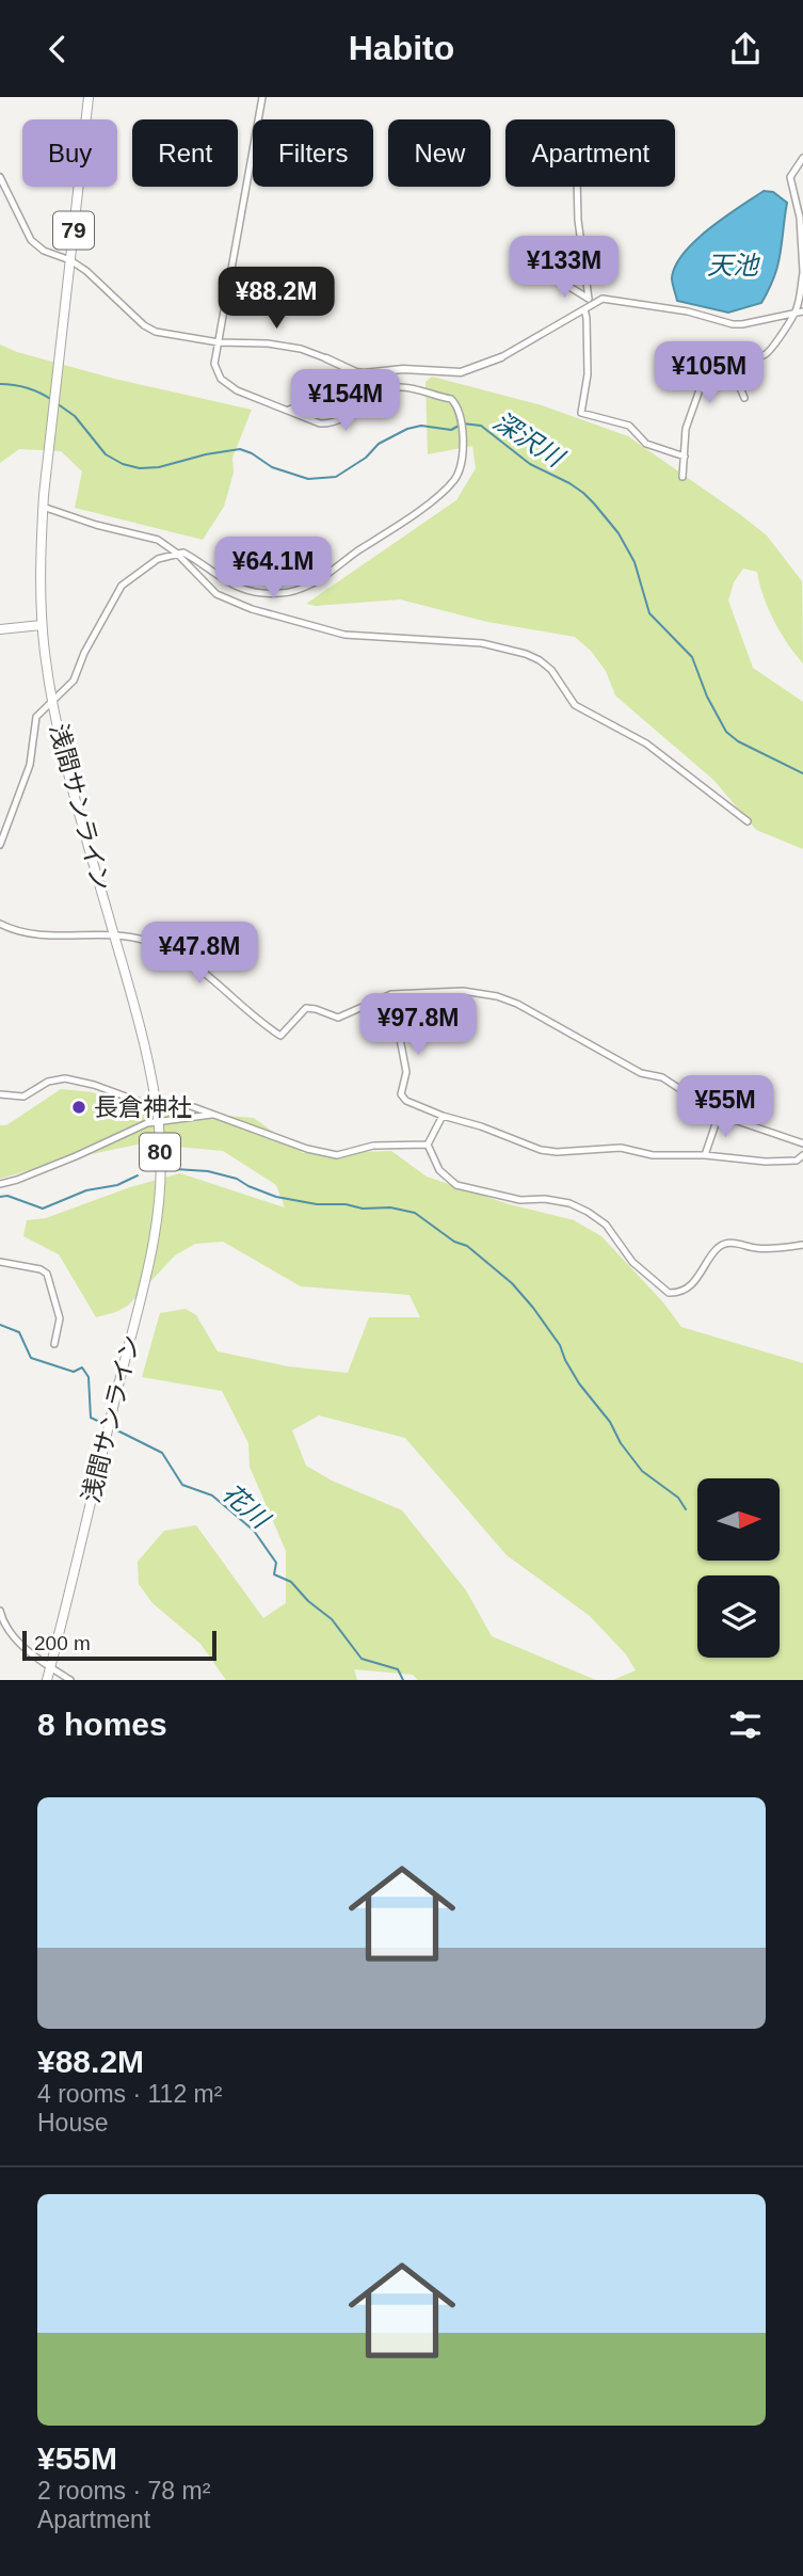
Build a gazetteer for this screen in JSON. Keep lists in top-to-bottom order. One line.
{"streets":{"main road":["79","浅間サンライン","80"]},"water":["天池","深沢川","花川"],"places":["長倉神社"],"scale_bar":"200 m","north":"right","page":{"header":"Habito","chip":["Buy","Rent","Filters","New","Apartment"],"price":["¥133M","¥88.2M","¥105M","¥154M","¥64.1M","¥47.8M","¥97.8M","¥55M"],"scale":"200 m","heading":"8 homes","list":[{"name":"¥88.2M","note":"4 rooms · 112 m² · House"},{"name":"¥55M","note":"2 rooms · 78 m² · Apartment"}]}}
